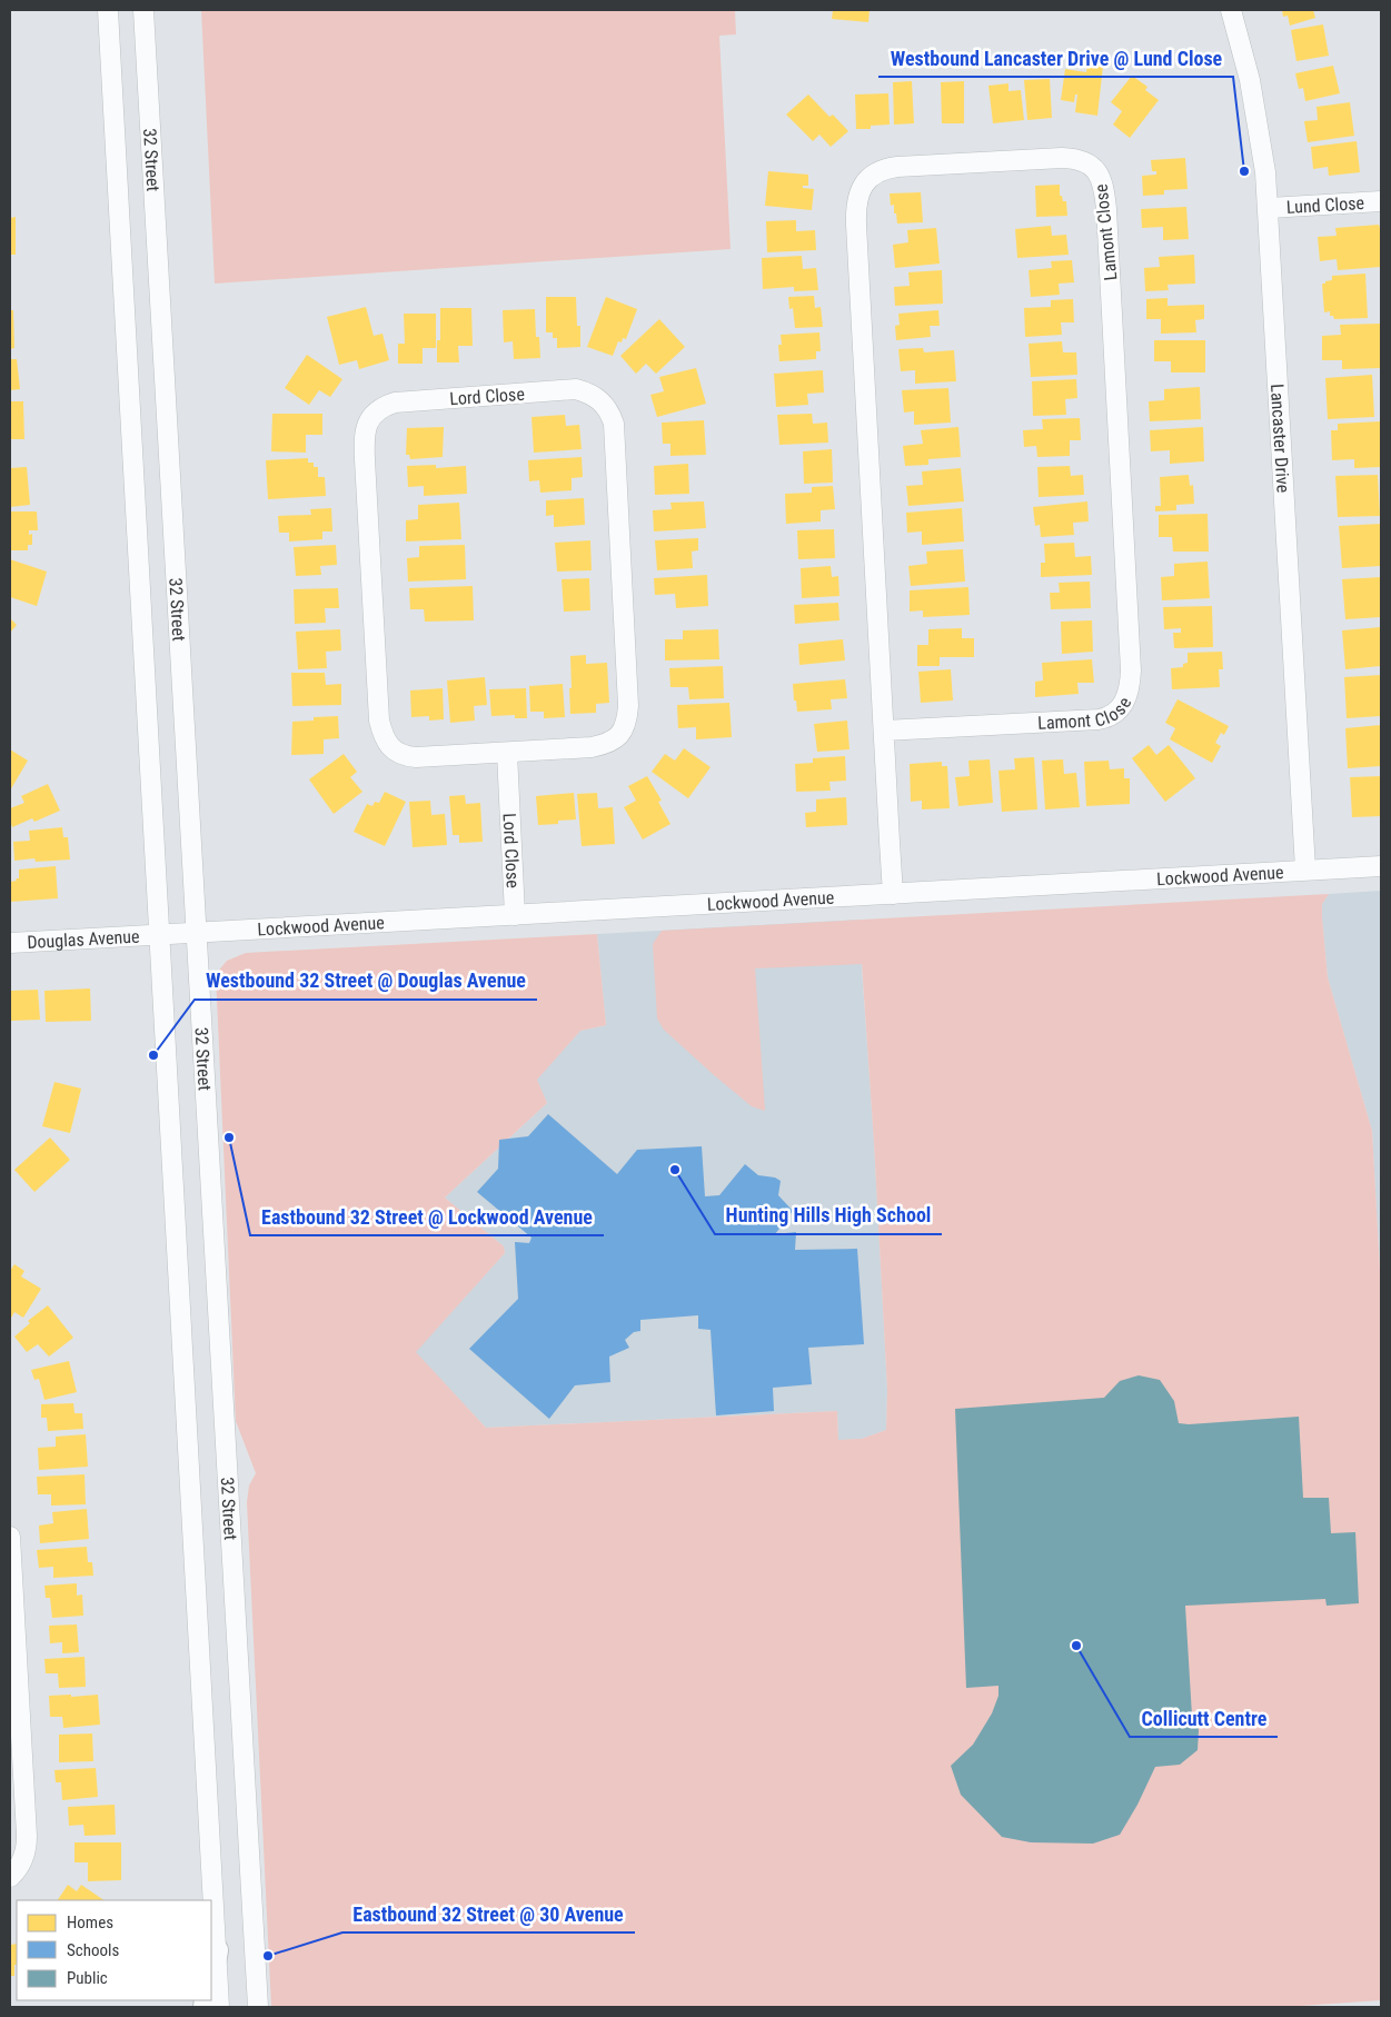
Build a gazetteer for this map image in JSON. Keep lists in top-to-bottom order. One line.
{"streets":{"street":["32 Street","Lund Close","Lamont Close","Lord Close","Lancaster Drive","Lockwood Avenue","Douglas Avenue"]},"crossings":[["32 Street","Lockwood Avenue"],["32 Street","Douglas Avenue"],["Lund Close","Lancaster Drive"],["Lamont Close","Lockwood Avenue"],["Lord Close","Lockwood Avenue"],["Lancaster Drive","Lockwood Avenue"],["Lockwood Avenue","Douglas Avenue"]],"places":["Westbound Lancaster Drive @ Lund Close","Westbound 32 Street @ Douglas Avenue","Eastbound 32 Street @ Lockwood Avenue","Hunting Hills High School","Collicutt Centre","Eastbound 32 Street @ 30 Avenue"],"legend":["Homes","Schools","Public"]}
